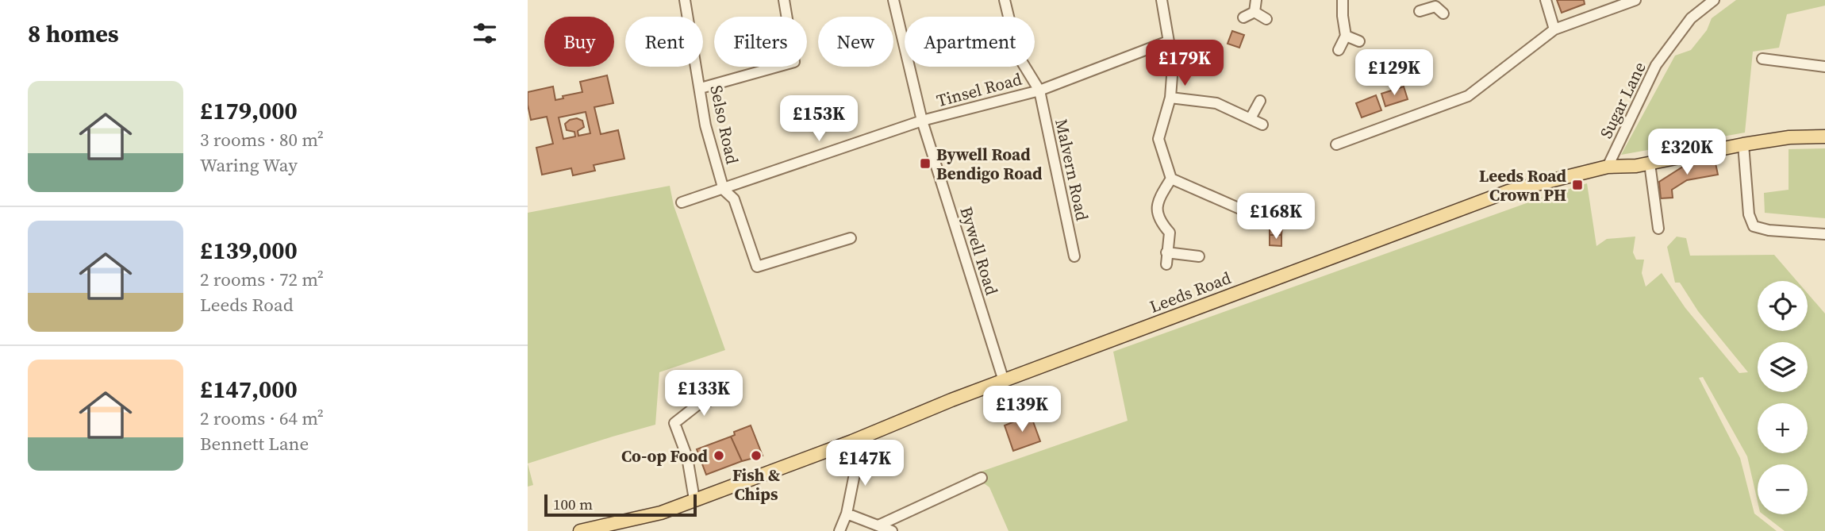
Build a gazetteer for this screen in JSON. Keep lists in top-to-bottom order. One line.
{"streets":{"main road":["Leeds Road"],"street":["Tinsel Road","Sugar Lane","Selso Road","Malvern Road","Bywell Road"]},"crossings":[["Tinsel Road","Selso Road"],["Tinsel Road","Malvern Road"],["Tinsel Road","Bywell Road"],["Sugar Lane","Leeds Road"],["Bywell Road","Leeds Road"]],"places":{"transit":["Bywell Road Bendigo Road","Leeds Road Crown PH"],"other":["Co-op Food","Fish & Chips"]},"scale_bar":"100 m","page":{"heading":"8 homes","chip":["Buy","Rent","Filters","New","Apartment"],"price":["£179K","£129K","£153K","£320K","£168K","£133K","£139K","£147K"],"list":[{"name":"£179,000","note":"3 rooms · 80 m² · Waring Way"},{"name":"£139,000","note":"2 rooms · 72 m² · Leeds Road"},{"name":"£147,000","note":"2 rooms · 64 m² · Bennett Lane"}],"map_buttons":["+","−"],"scale":"100 m"}}
